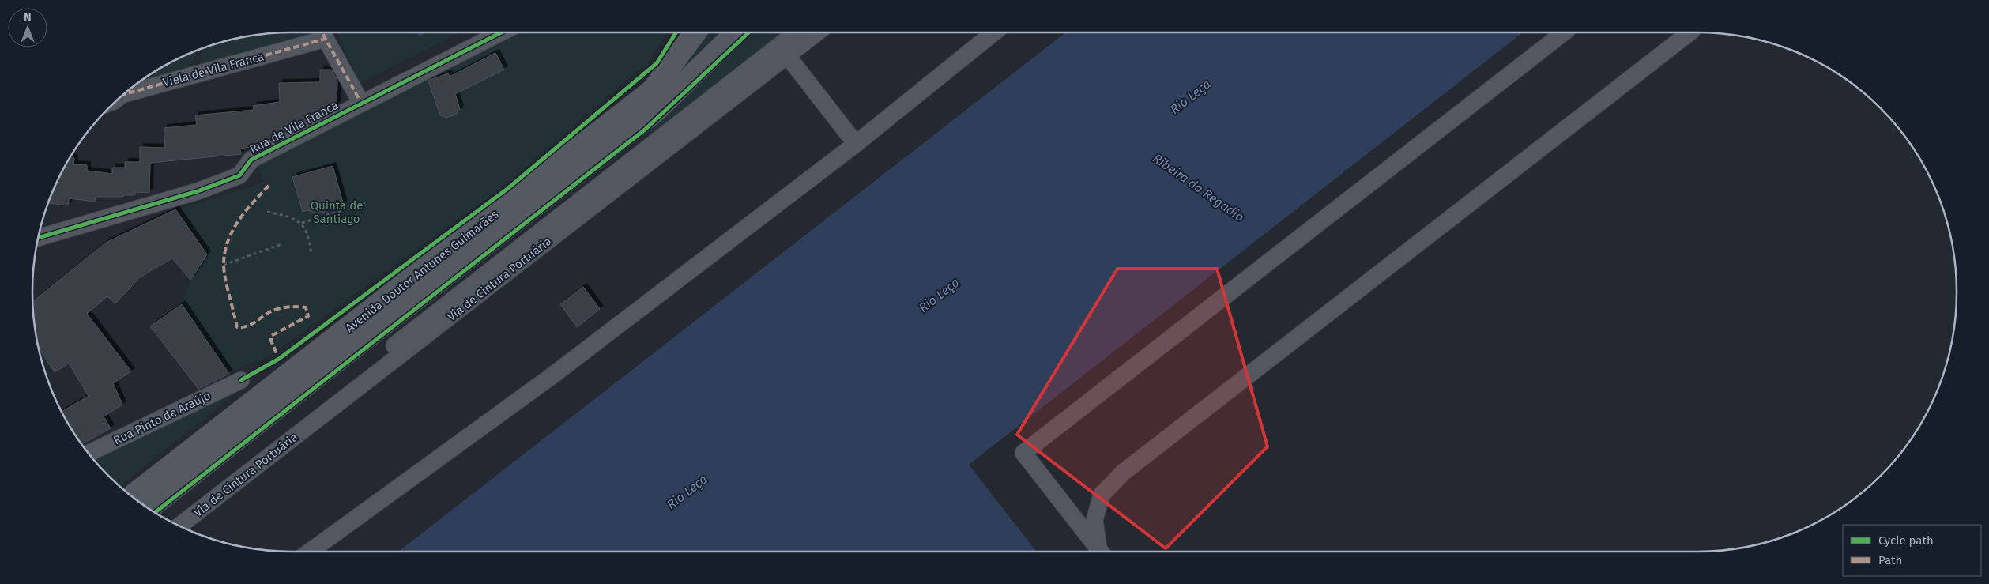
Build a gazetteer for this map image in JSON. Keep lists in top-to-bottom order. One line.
{"streets":{"main road":["Avenida Doutor Antunes Guimarães"],"street":["Viela de Vila Franca","Rua de Vila Franca","Via de Cintura Portuária","Rua Pinto de Araújo"]},"water":["Rio Leça","Ribeira do Regadio"],"parks":["Quinta de Santiago"],"legend":["Cycle path","Path"],"north":"top"}
